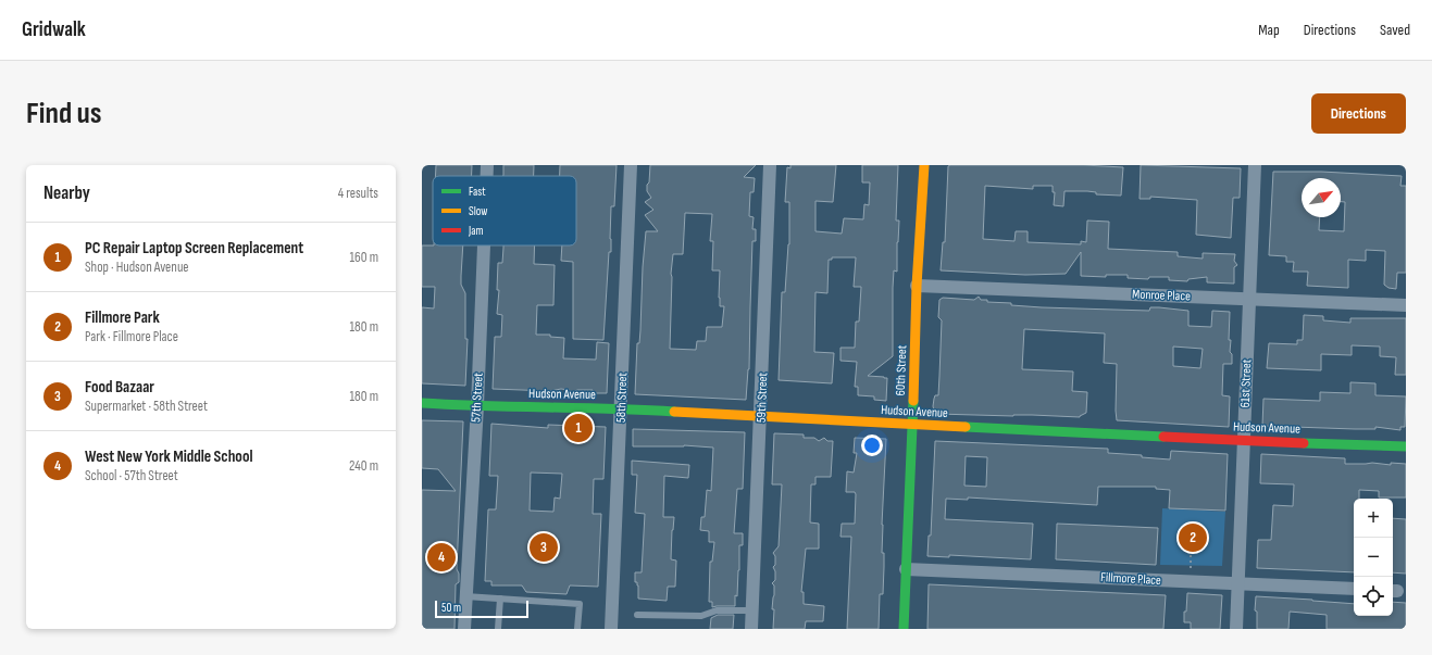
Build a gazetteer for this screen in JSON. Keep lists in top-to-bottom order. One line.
{"streets":{"street":["Monroe Place","60th Street","61st Street","Hudson Avenue","57th Street","58th Street","59th Street","Fillmore Place"]},"crossings":[["Monroe Place","60th Street"],["Monroe Place","61st Street"],["60th Street","Hudson Avenue"],["60th Street","Fillmore Place"],["61st Street","Hudson Avenue"],["61st Street","Fillmore Place"],["Hudson Avenue","57th Street"],["Hudson Avenue","58th Street"],["Hudson Avenue","59th Street"]],"legend":["Fast","Slow","Jam"],"scale_bar":"50 m","north":"top right","page":{"header":"Gridwalk","nav":["Map","Directions","Saved"],"buttons":"Directions","title":"Find us","heading":["Nearby","4 results"],"list":[{"mark":"1","name":"PC Repair Laptop Screen Replacement","note":"Shop · Hudson Avenue","value":"160 m"},{"mark":"2","name":"Fillmore Park","note":"Park · Fillmore Place","value":"180 m"},{"mark":"3","name":"Food Bazaar","note":"Supermarket · 58th Street","value":"180 m"},{"mark":"4","name":"West New York Middle School","note":"School · 57th Street","value":"240 m"}],"pins":["1","2","3","4"],"map_buttons":["+","−"],"scale":"50 m"}}
